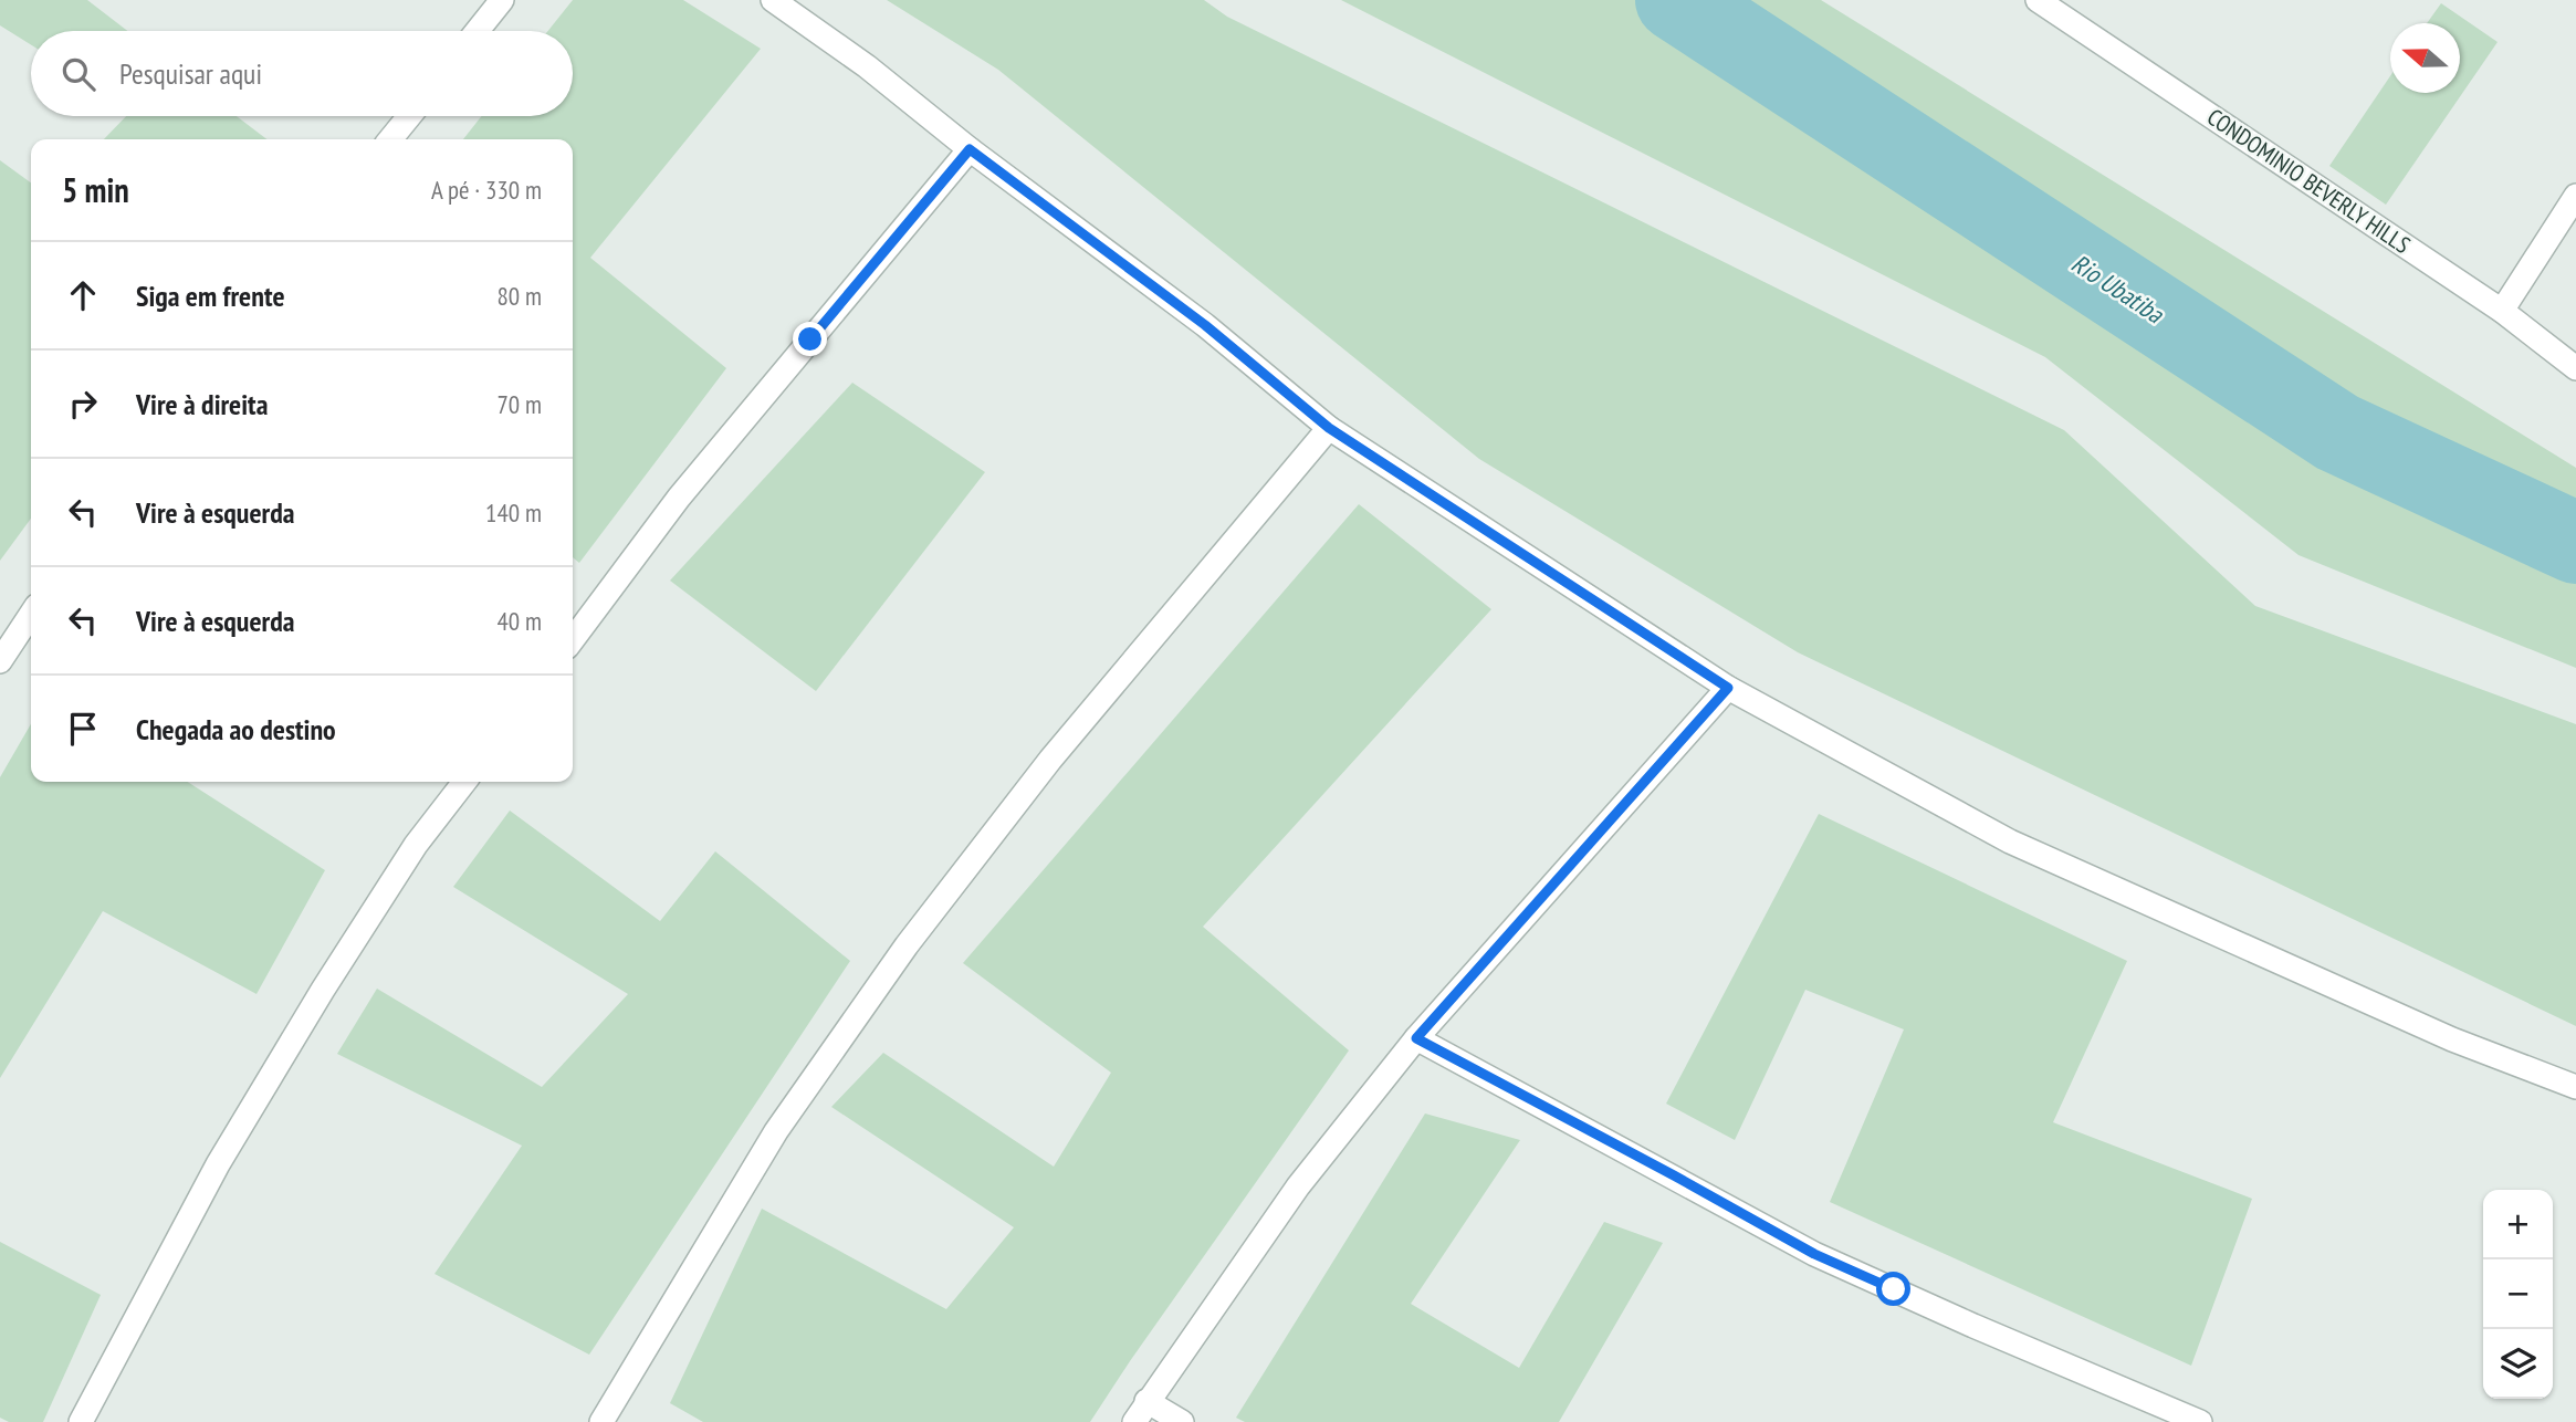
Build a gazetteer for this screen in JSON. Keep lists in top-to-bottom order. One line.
{"streets":{"street":["CONDOMINIO BEVERLY HILLS"]},"water":["Rio Ubatiba"],"north":"left","page":{"search":"Pesquisar aqui","heading":["5 min","A pé · 330 m"],"list":[["Siga em frente","80 m"],["Vire à direita","70 m"],["Vire à esquerda","140 m"],["Vire à esquerda","40 m"],"Chegada ao destino"],"map_buttons":["+","−"]}}
